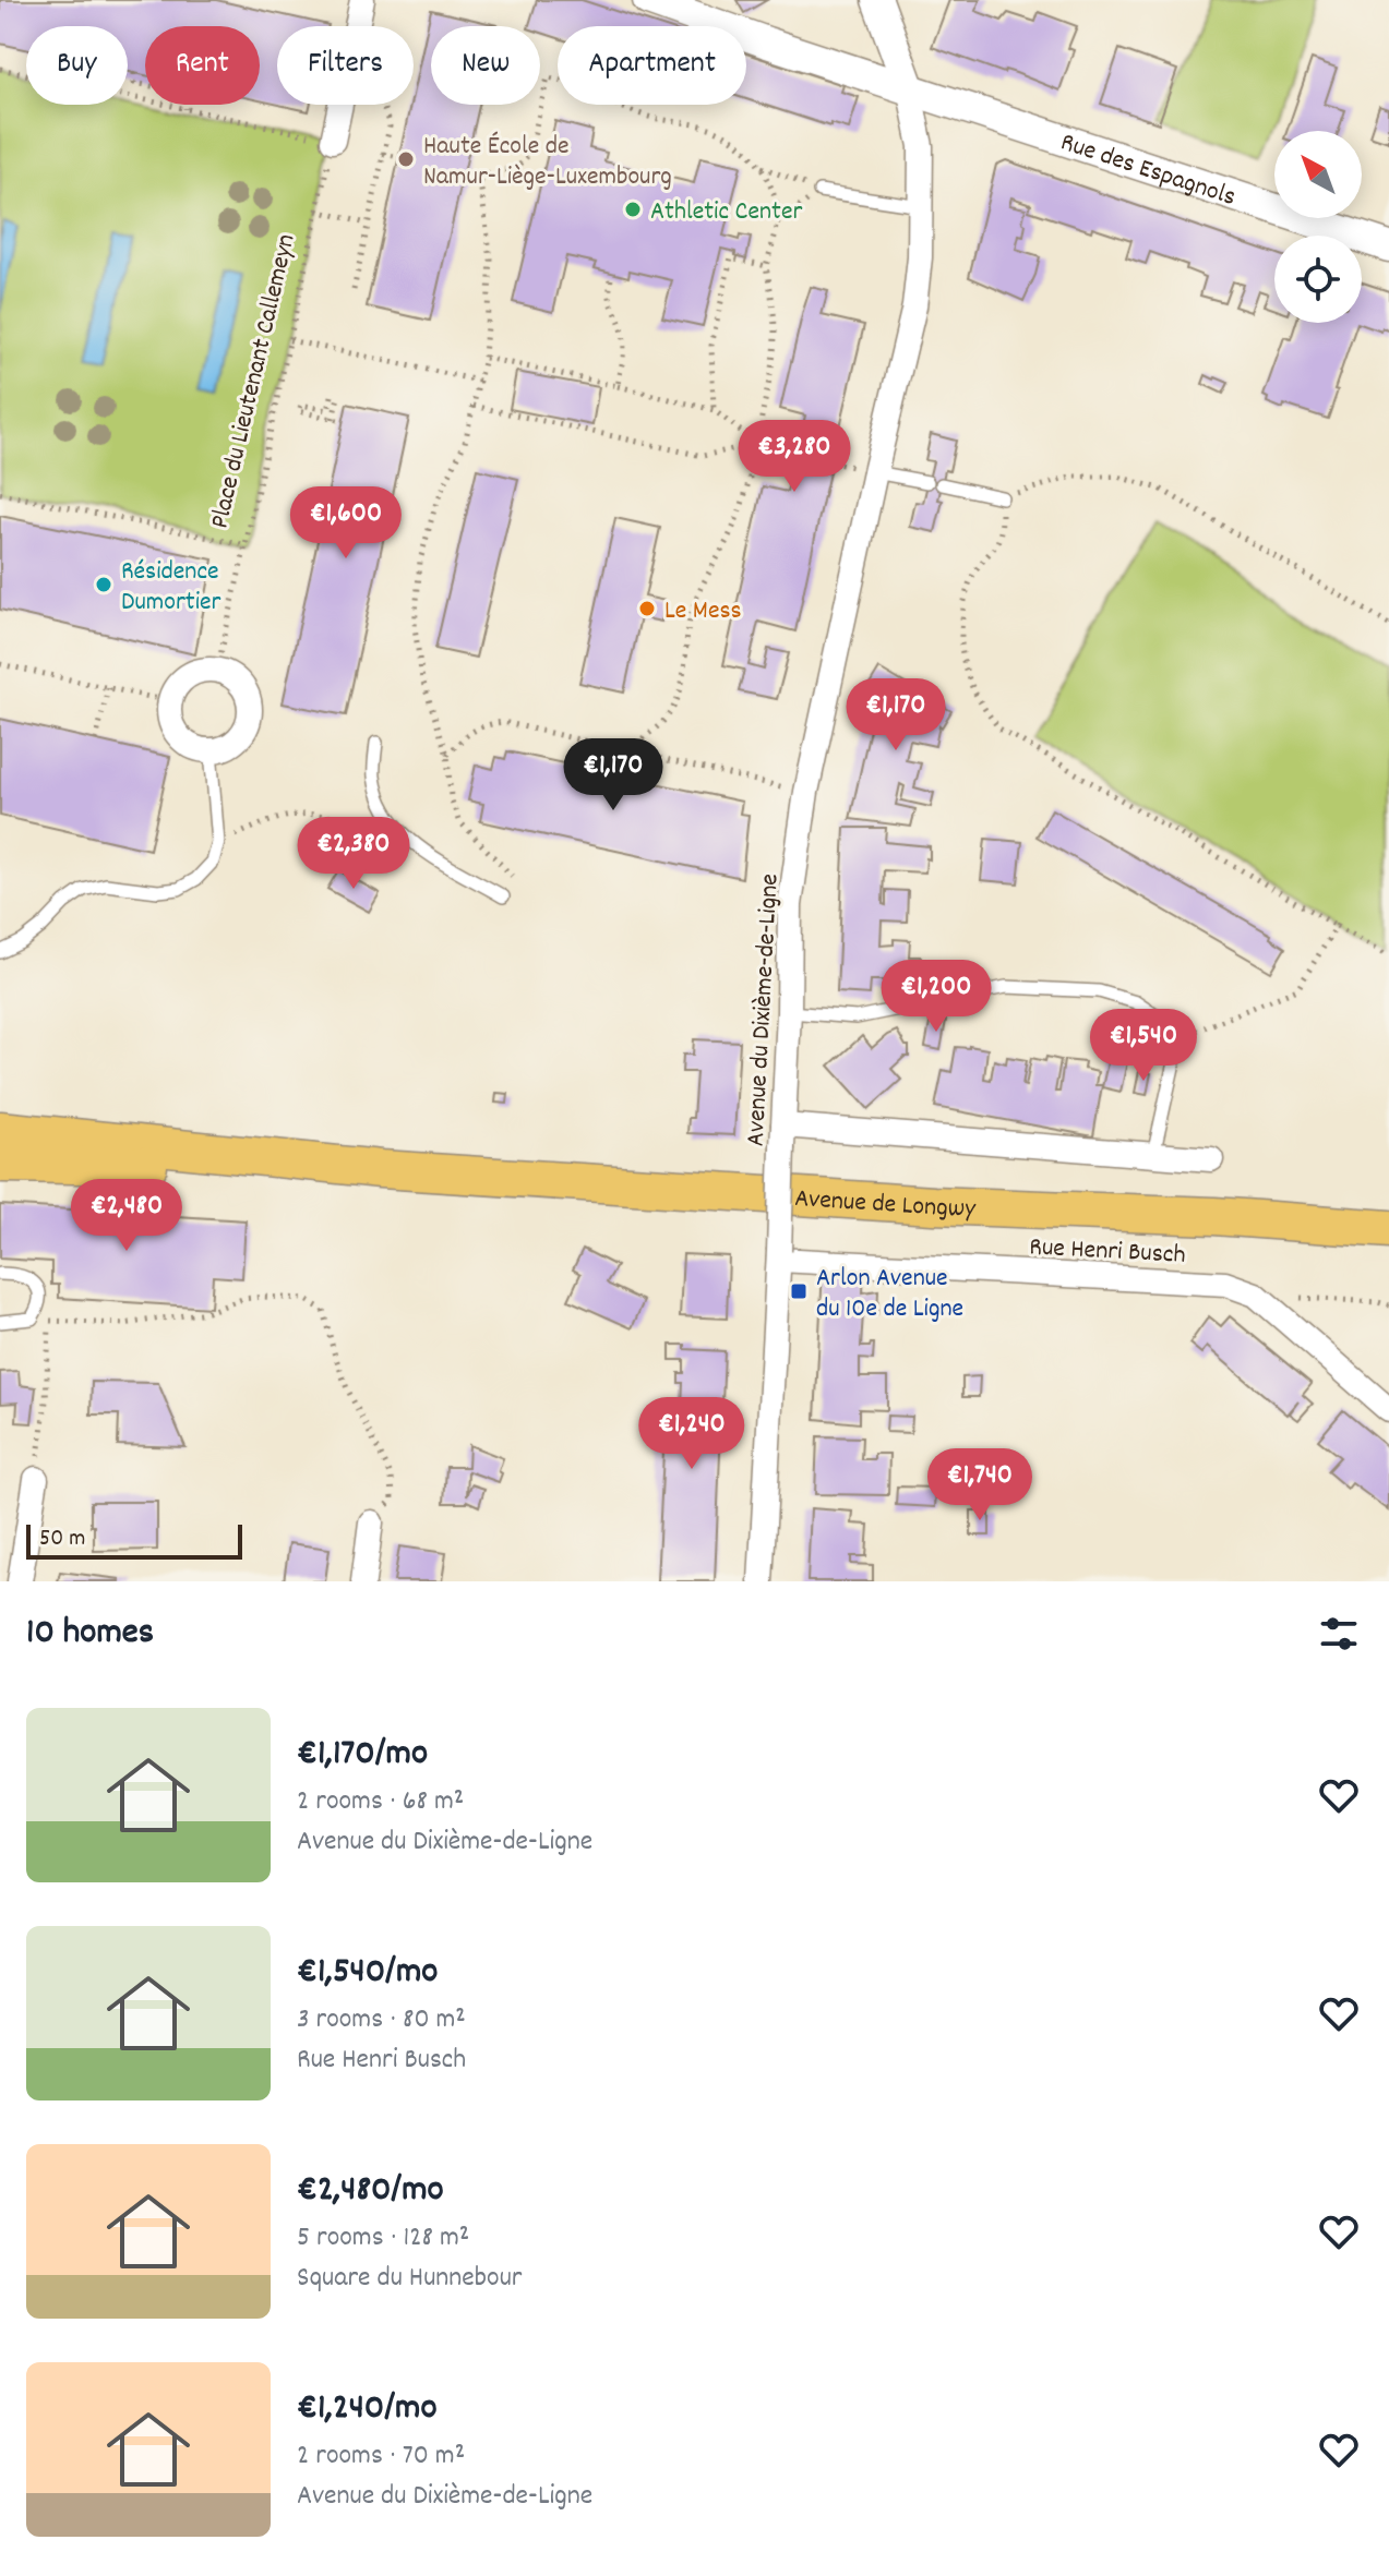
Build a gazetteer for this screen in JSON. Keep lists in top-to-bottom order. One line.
{"streets":{"main road":["Avenue de Longwy"],"street":["Rue des Espagnols","Avenue du Dixième-de-Ligne","Rue Henri Busch"],"path":["Place du Lieutenant Callemeyn"]},"crossings":[["Rue des Espagnols","Avenue du Dixième-de-Ligne"],["Avenue du Dixième-de-Ligne","Rue Henri Busch"]],"places":{"other":["Haute École de Namur-Liège-Luxembourg","Athletic Center","Résidence Dumortier","Le Mess"],"transit":["Arlon Avenue du 10e de Ligne"]},"scale_bar":"50 m","north":"top left","page":{"chip":["Buy","Rent","Filters","New","Apartment"],"price":["€3,280","€1,600","€1,170","€1,170","€2,380","€1,200","€1,540","€2,480","€1,240","€1,740"],"scale":"50 m","heading":"10 homes","list":[{"name":"€1,170/mo","note":"2 rooms · 68 m² · Avenue du Dixième-de-Ligne"},{"name":"€1,540/mo","note":"3 rooms · 80 m² · Rue Henri Busch"},{"name":"€2,480/mo","note":"5 rooms · 128 m² · Square du Hunnebour"},{"name":"€1,240/mo","note":"2 rooms · 70 m² · Avenue du Dixième-de-Ligne"}]}}
